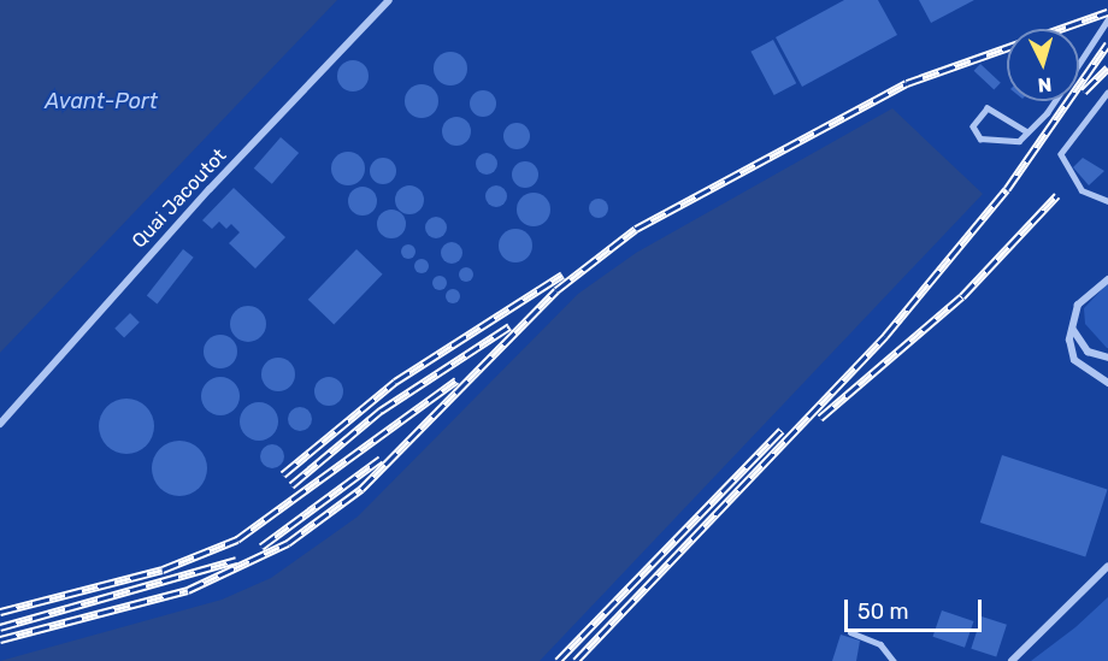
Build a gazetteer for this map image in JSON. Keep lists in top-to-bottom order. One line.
{"streets":{"street":["Quai Jacoutot"]},"water":["Avant-Port"],"scale_bar":"50 m","north":"bottom"}
